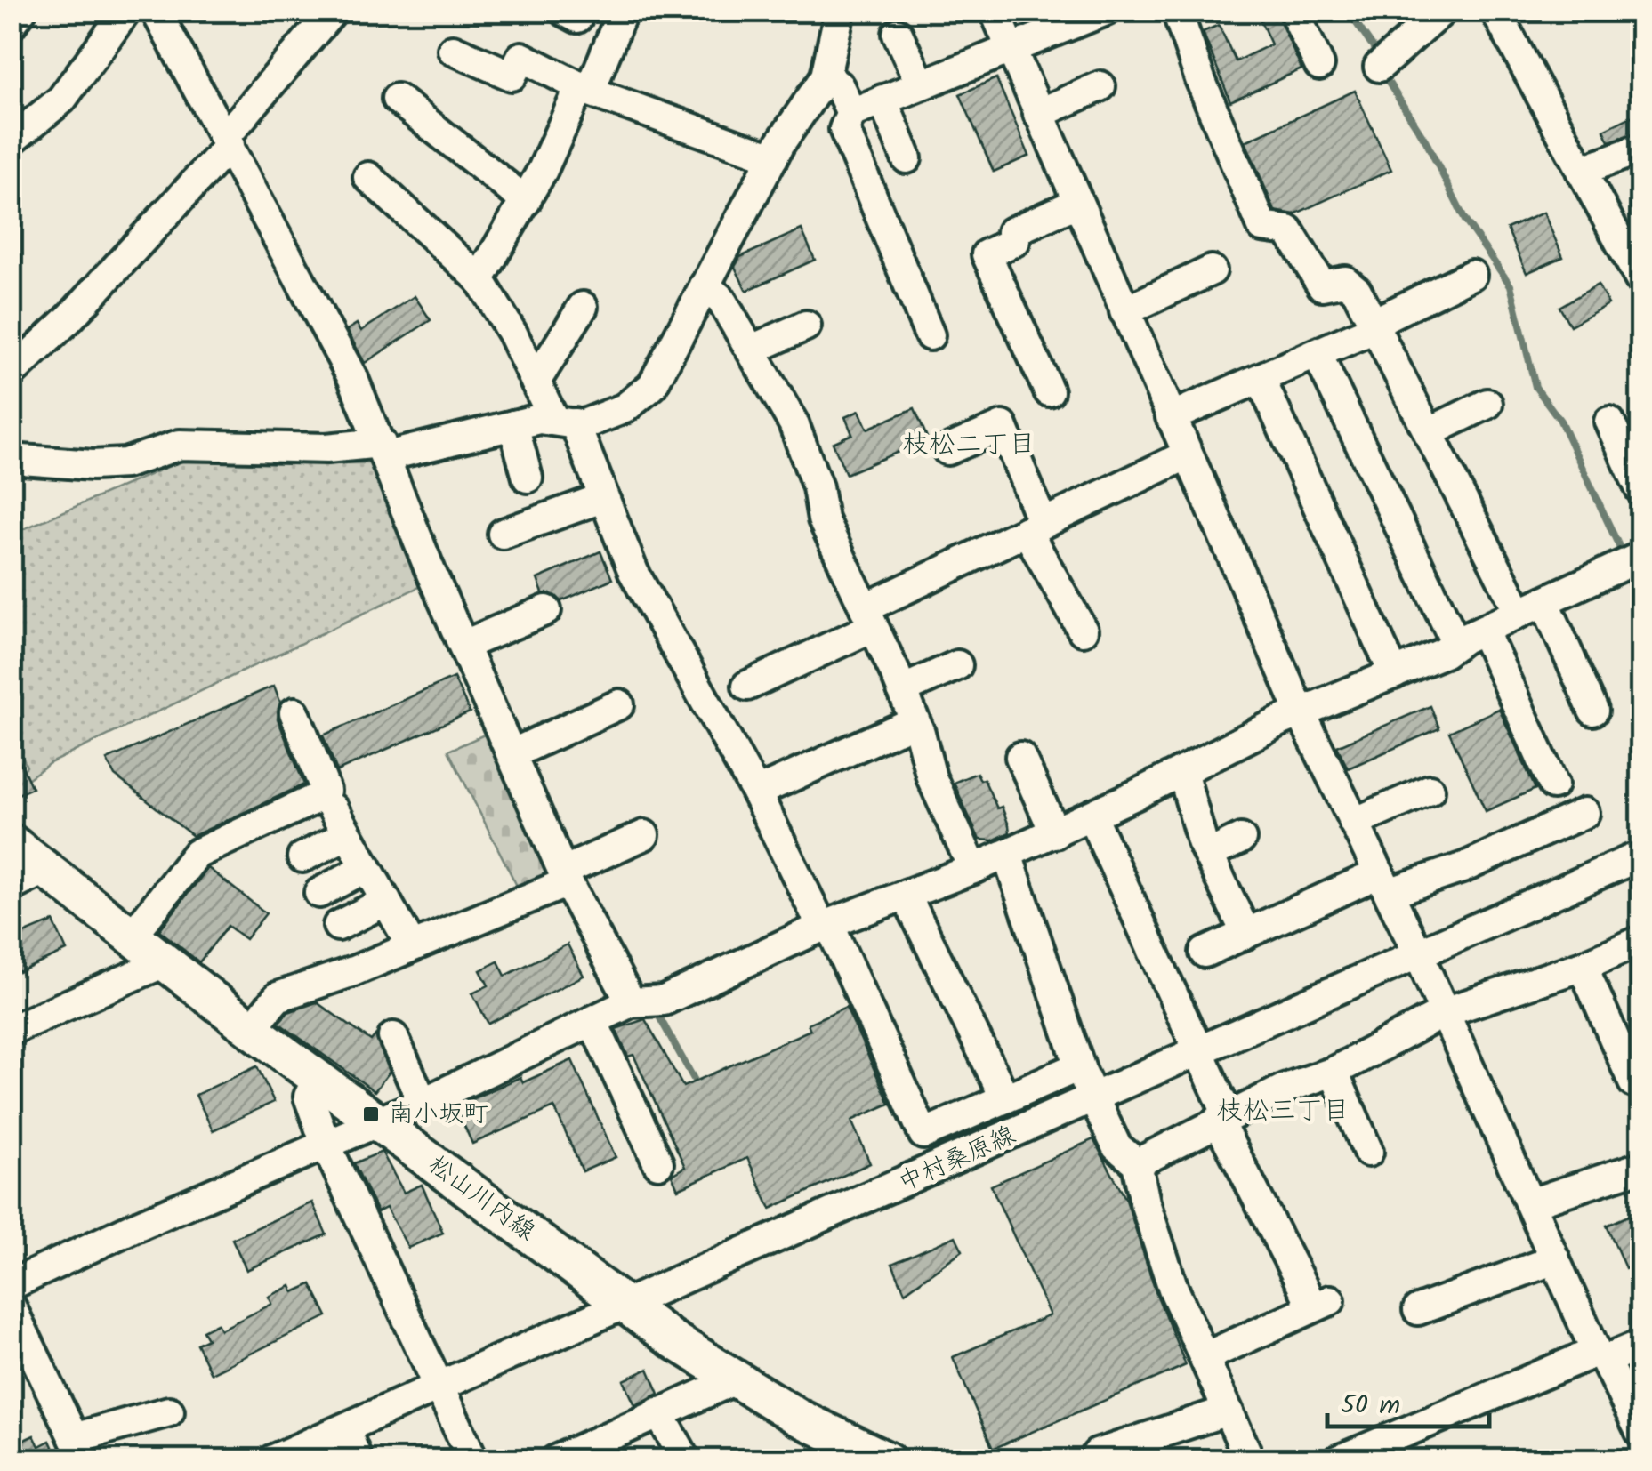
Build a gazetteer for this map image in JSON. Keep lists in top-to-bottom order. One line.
{"streets":{"main road":["松山川内線"],"street":["中村桑原線"]},"crossings":[["中村桑原線","松山川内線"]],"districts":["枝松二丁目","枝松三丁目"],"places":{"transit":["南小坂町"]},"scale_bar":"50 m"}
